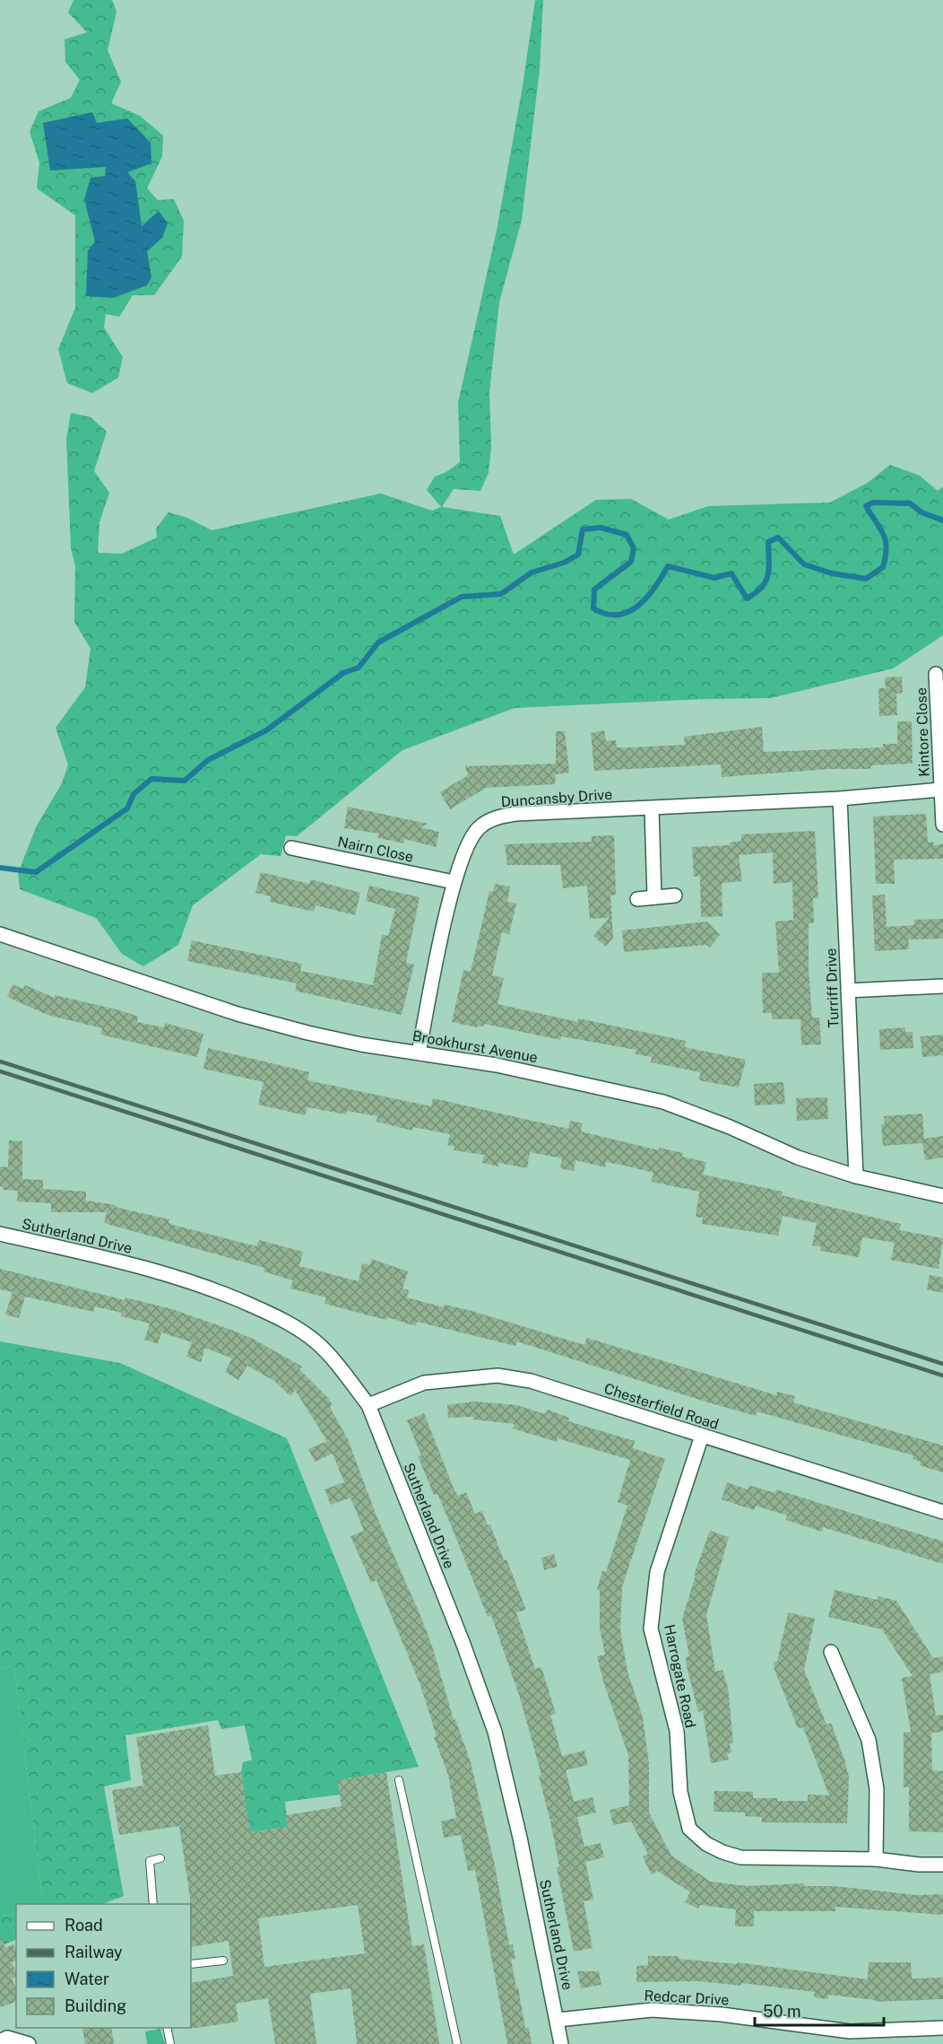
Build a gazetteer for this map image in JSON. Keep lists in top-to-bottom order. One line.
{"streets":{"street":["Kintore Close","Duncansby Drive","Nairn Close","Turriff Drive","Brookhurst Avenue","Sutherland Drive","Chesterfield Road","Harrogate Road","Redcar Drive"]},"crossings":[["Kintore Close","Duncansby Drive"],["Kintore Close","Turriff Drive"],["Duncansby Drive","Nairn Close"],["Duncansby Drive","Turriff Drive"],["Duncansby Drive","Brookhurst Avenue"],["Turriff Drive","Brookhurst Avenue"],["Sutherland Drive","Chesterfield Road"],["Sutherland Drive","Redcar Drive"],["Chesterfield Road","Harrogate Road"]],"legend":["Road","Railway","Water","Building"],"scale_bar":"50 m"}
